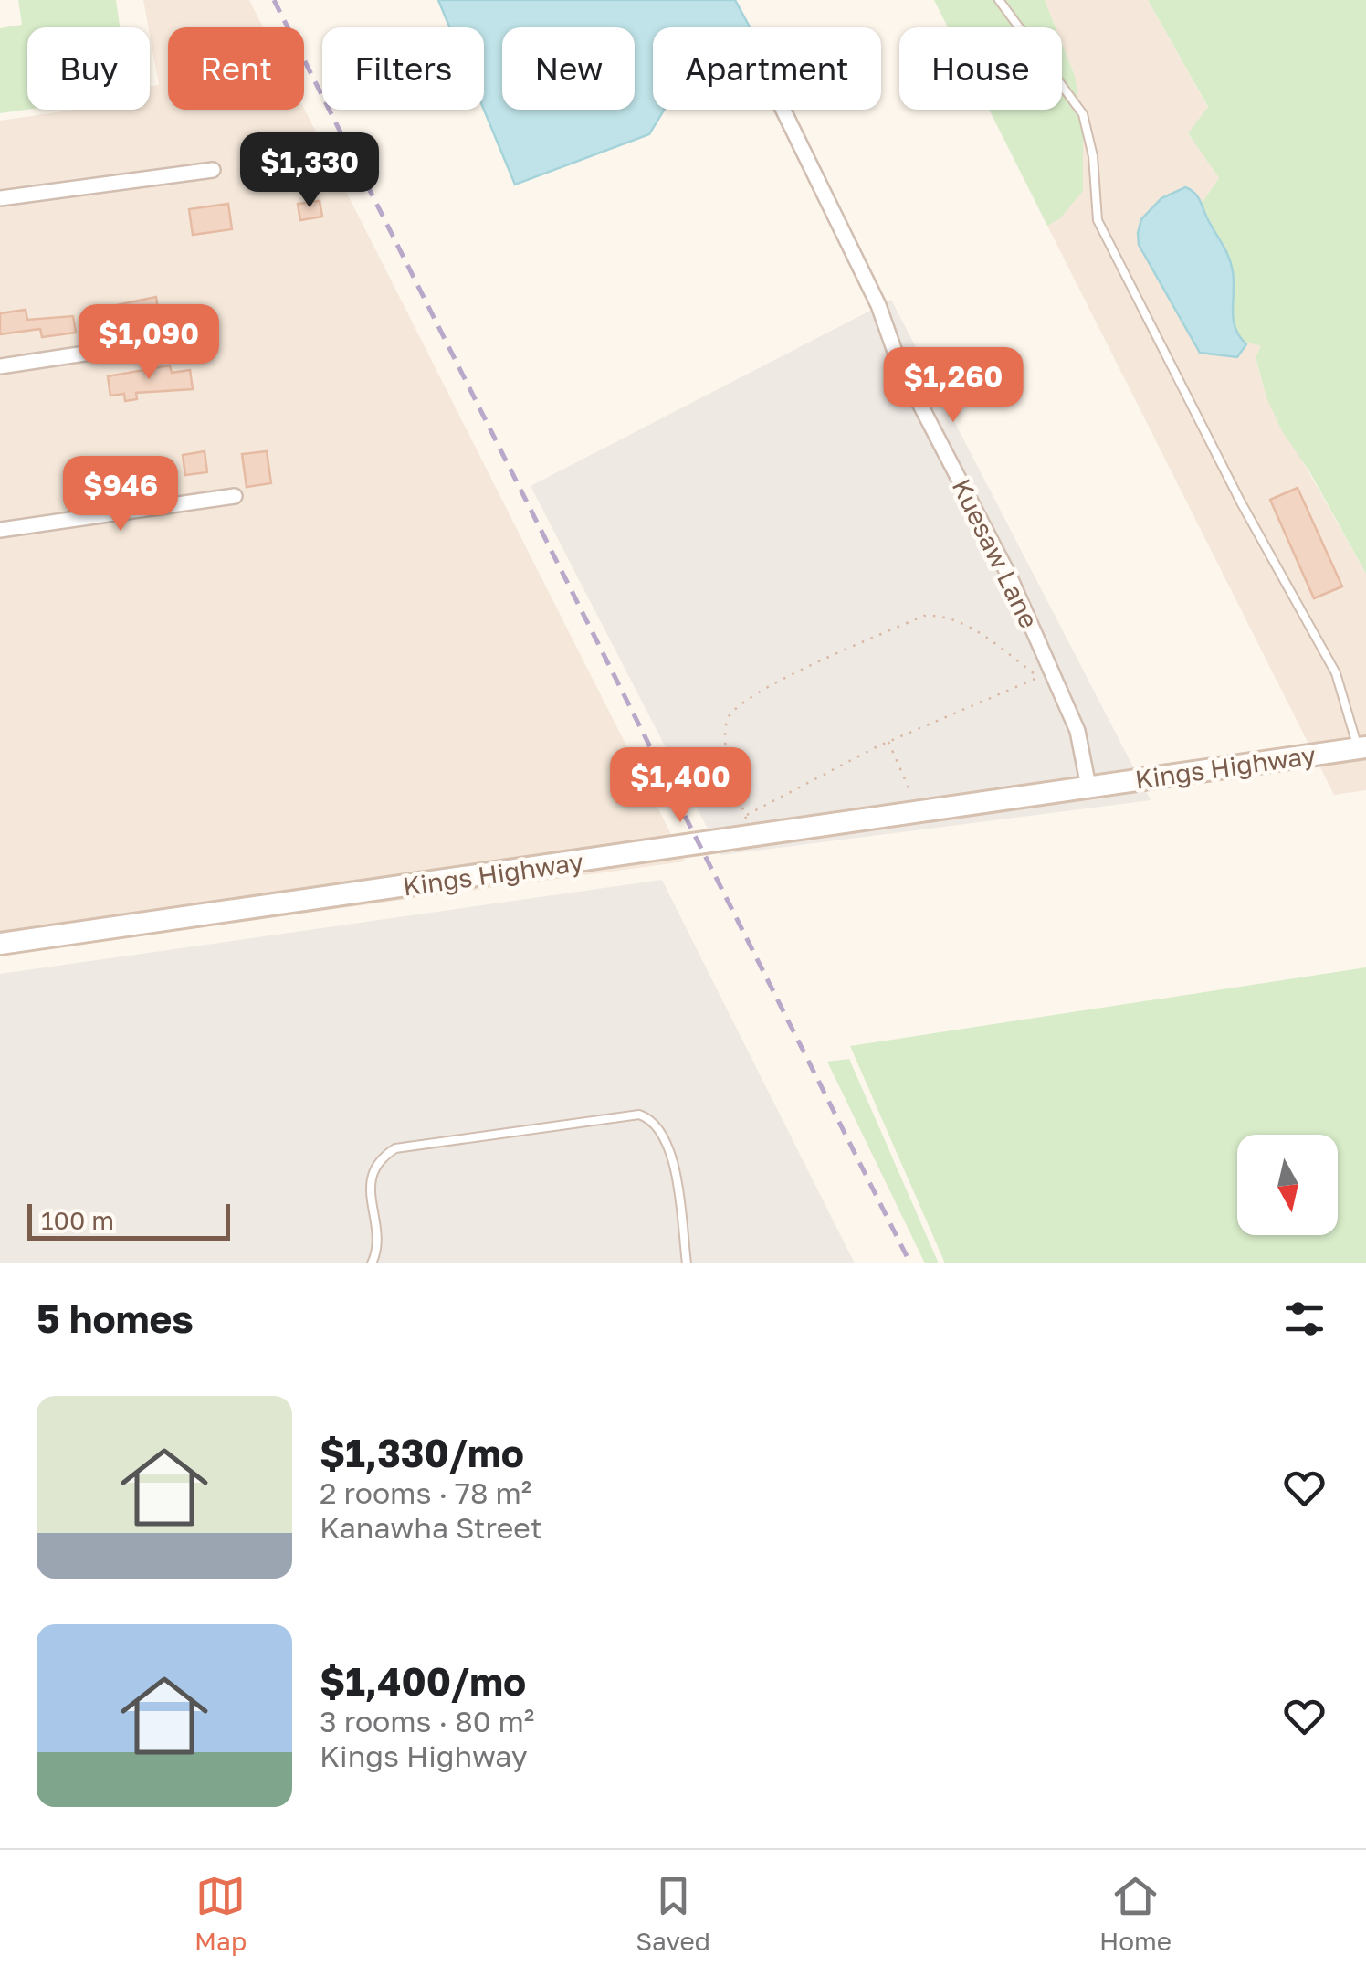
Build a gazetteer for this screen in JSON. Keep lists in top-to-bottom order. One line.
{"streets":{"street":["Kuesaw Lane","Kings Highway"]},"crossings":[["Kuesaw Lane","Kings Highway"]],"scale_bar":"100 m","north":"bottom","page":{"chip":["Buy","Rent","Filters","New","Apartment","House"],"price":["$1,330","$1,090","$1,260","$946","$1,400"],"scale":"100 m","heading":"5 homes","list":[{"name":"$1,330/mo","note":"2 rooms · 78 m² · Kanawha Street"},{"name":"$1,400/mo","note":"3 rooms · 80 m² · Kings Highway"}],"tabs":["Map","Saved","Home"]}}
